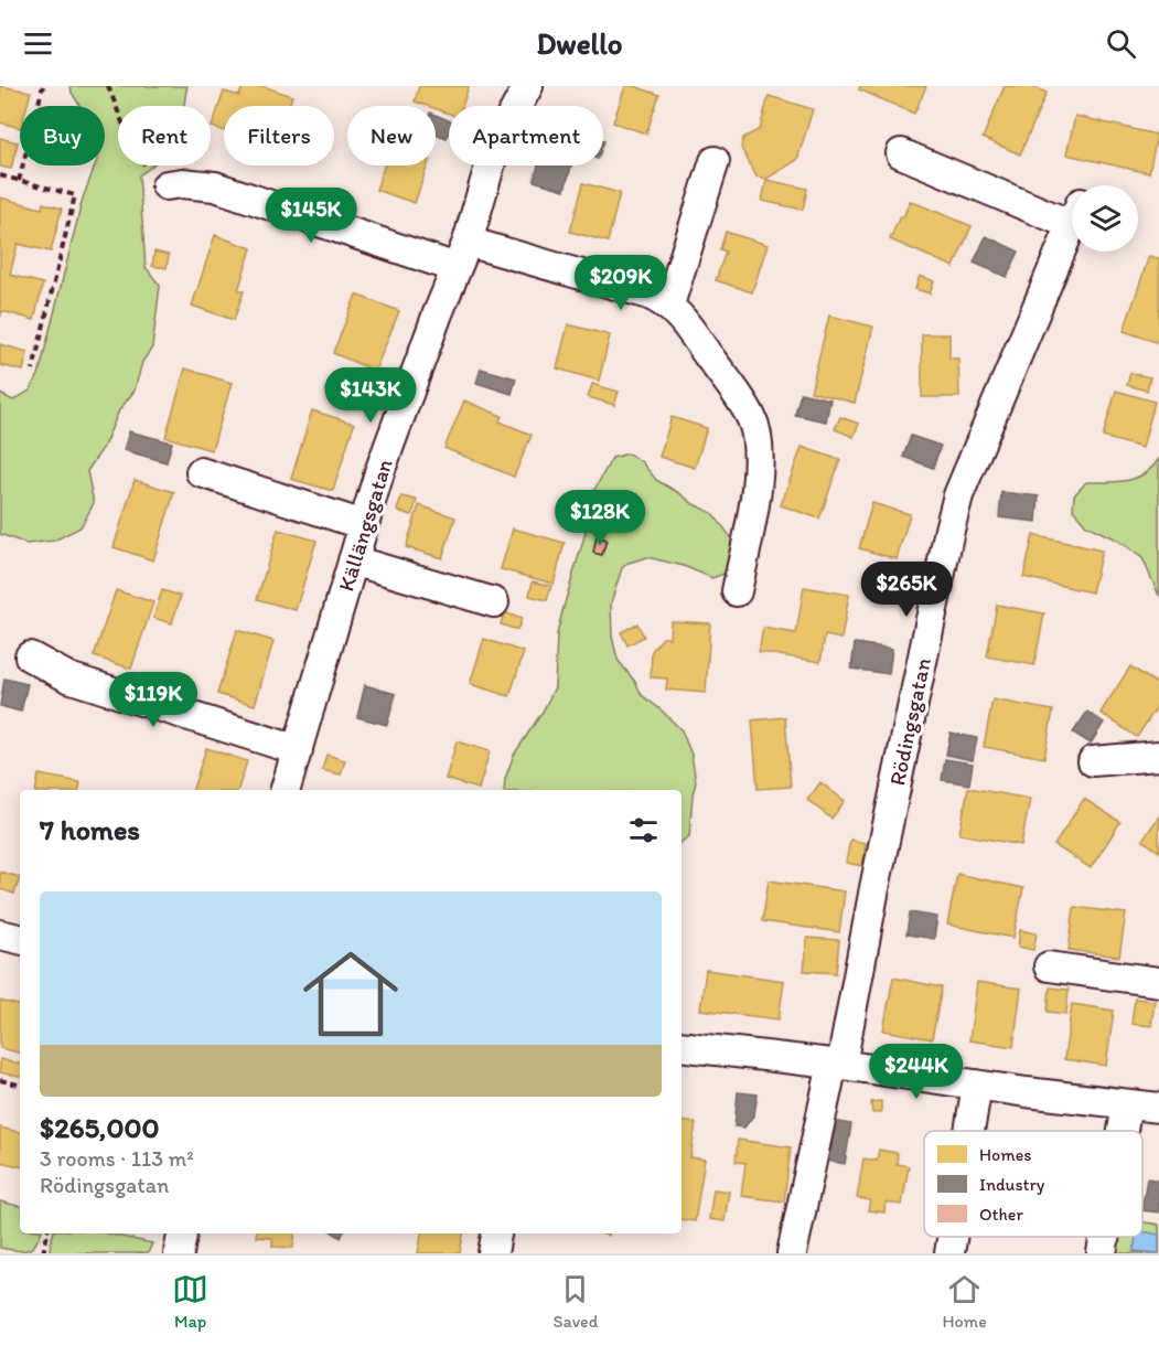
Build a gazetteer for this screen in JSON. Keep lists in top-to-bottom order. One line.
{"streets":{"street":["Källängsgatan","Rödingsgatan"]},"legend":["Homes","Industry","Other"],"page":{"header":"Dwello","chip":["Buy","Rent","Filters","New","Apartment"],"price":["$145K","$209K","$143K","$128K","$265K","$119K","$244K"],"heading":"7 homes","list":[{"name":"$265,000","note":"3 rooms · 113 m² · Rödingsgatan"}],"tabs":["Map","Saved","Home"]}}
